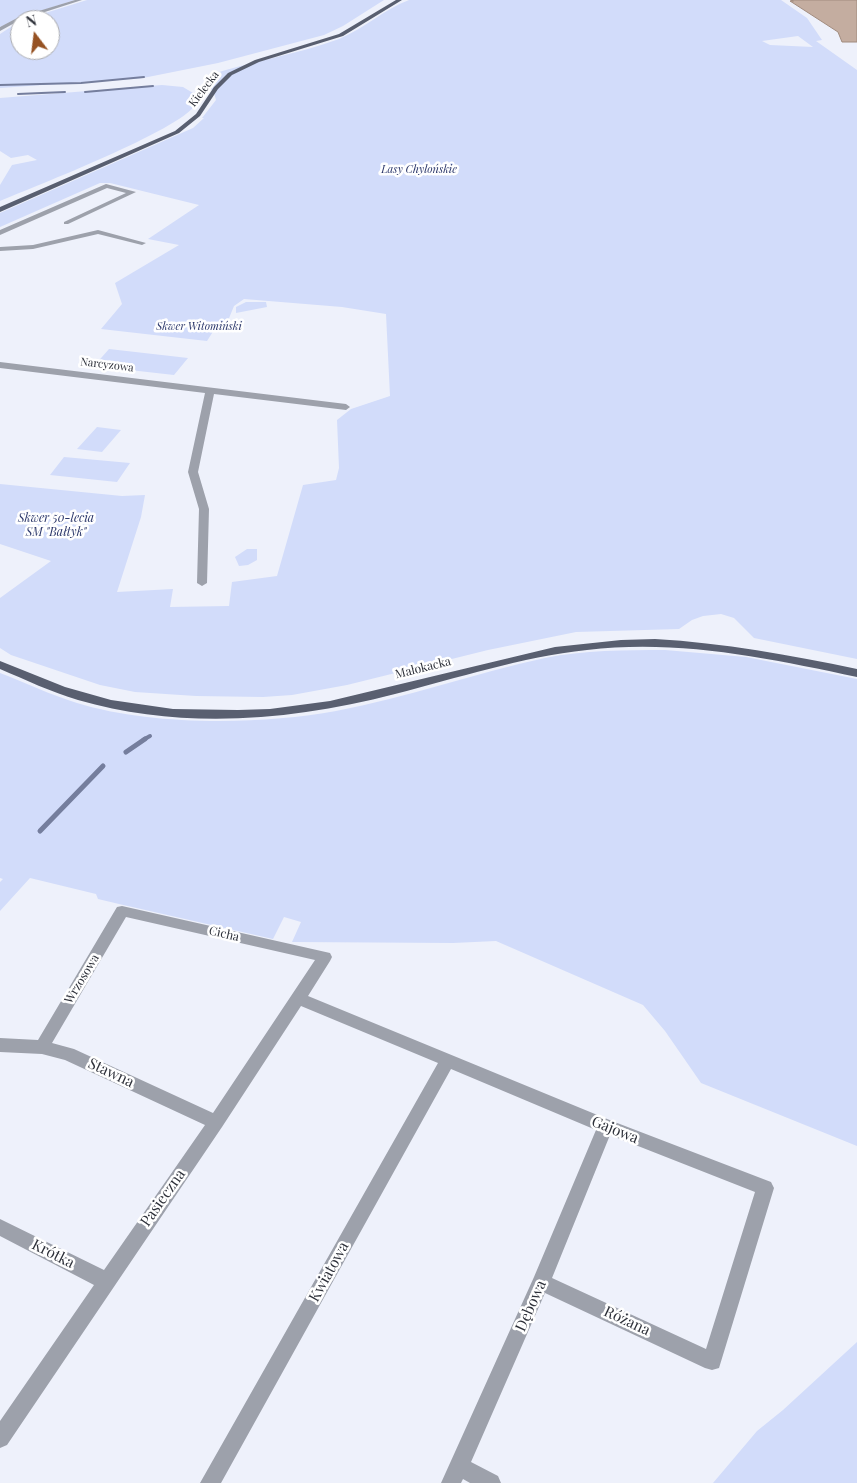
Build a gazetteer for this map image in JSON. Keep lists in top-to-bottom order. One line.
{"streets":{"main road":["Kielecka","Małokacka"],"street":["Narcyzowa","Cicha","Wrzosowa","Stawna","Gajowa","Pasieczna","Krótka","Kwiatowa","Dębowa","Różana"]},"crossings":[["Cicha","Wrzosowa"],["Cicha","Pasieczna"],["Wrzosowa","Stawna"],["Stawna","Pasieczna"],["Gajowa","Pasieczna"],["Gajowa","Kwiatowa"],["Gajowa","Dębowa"],["Gajowa","Różana"],["Pasieczna","Krótka"],["Dębowa","Różana"]],"parks":["Lasy Chylońskie","Skwer Witomiński","Skwer 50-lecia SM \"Bałtyk\""],"north":"top"}
